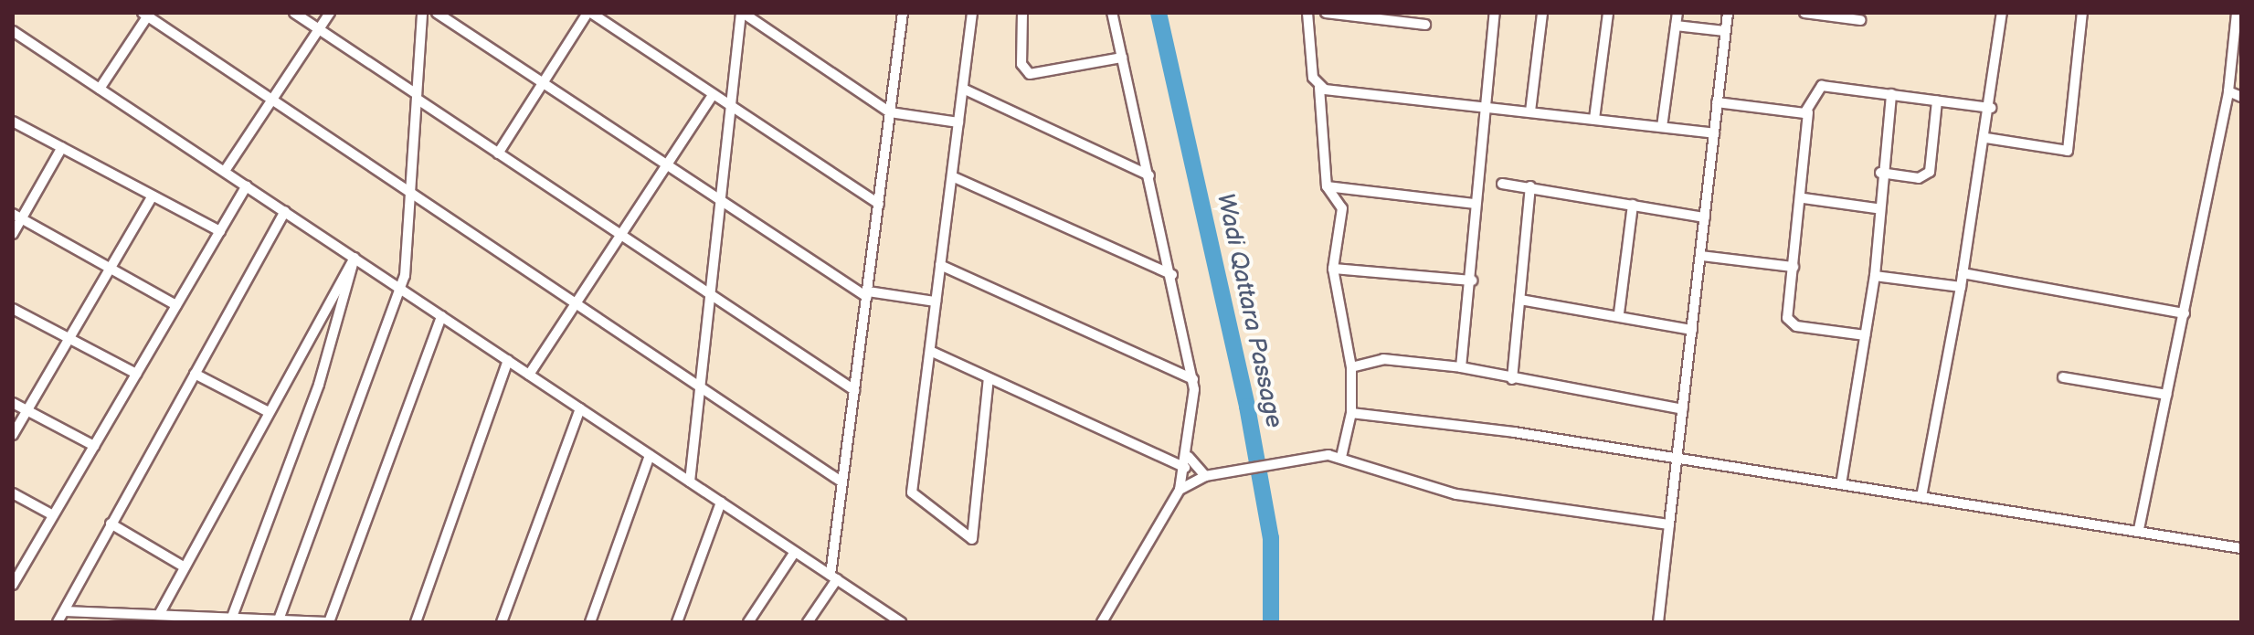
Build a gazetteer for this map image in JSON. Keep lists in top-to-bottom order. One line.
{"water":["Wadi Qattara Passage"]}
